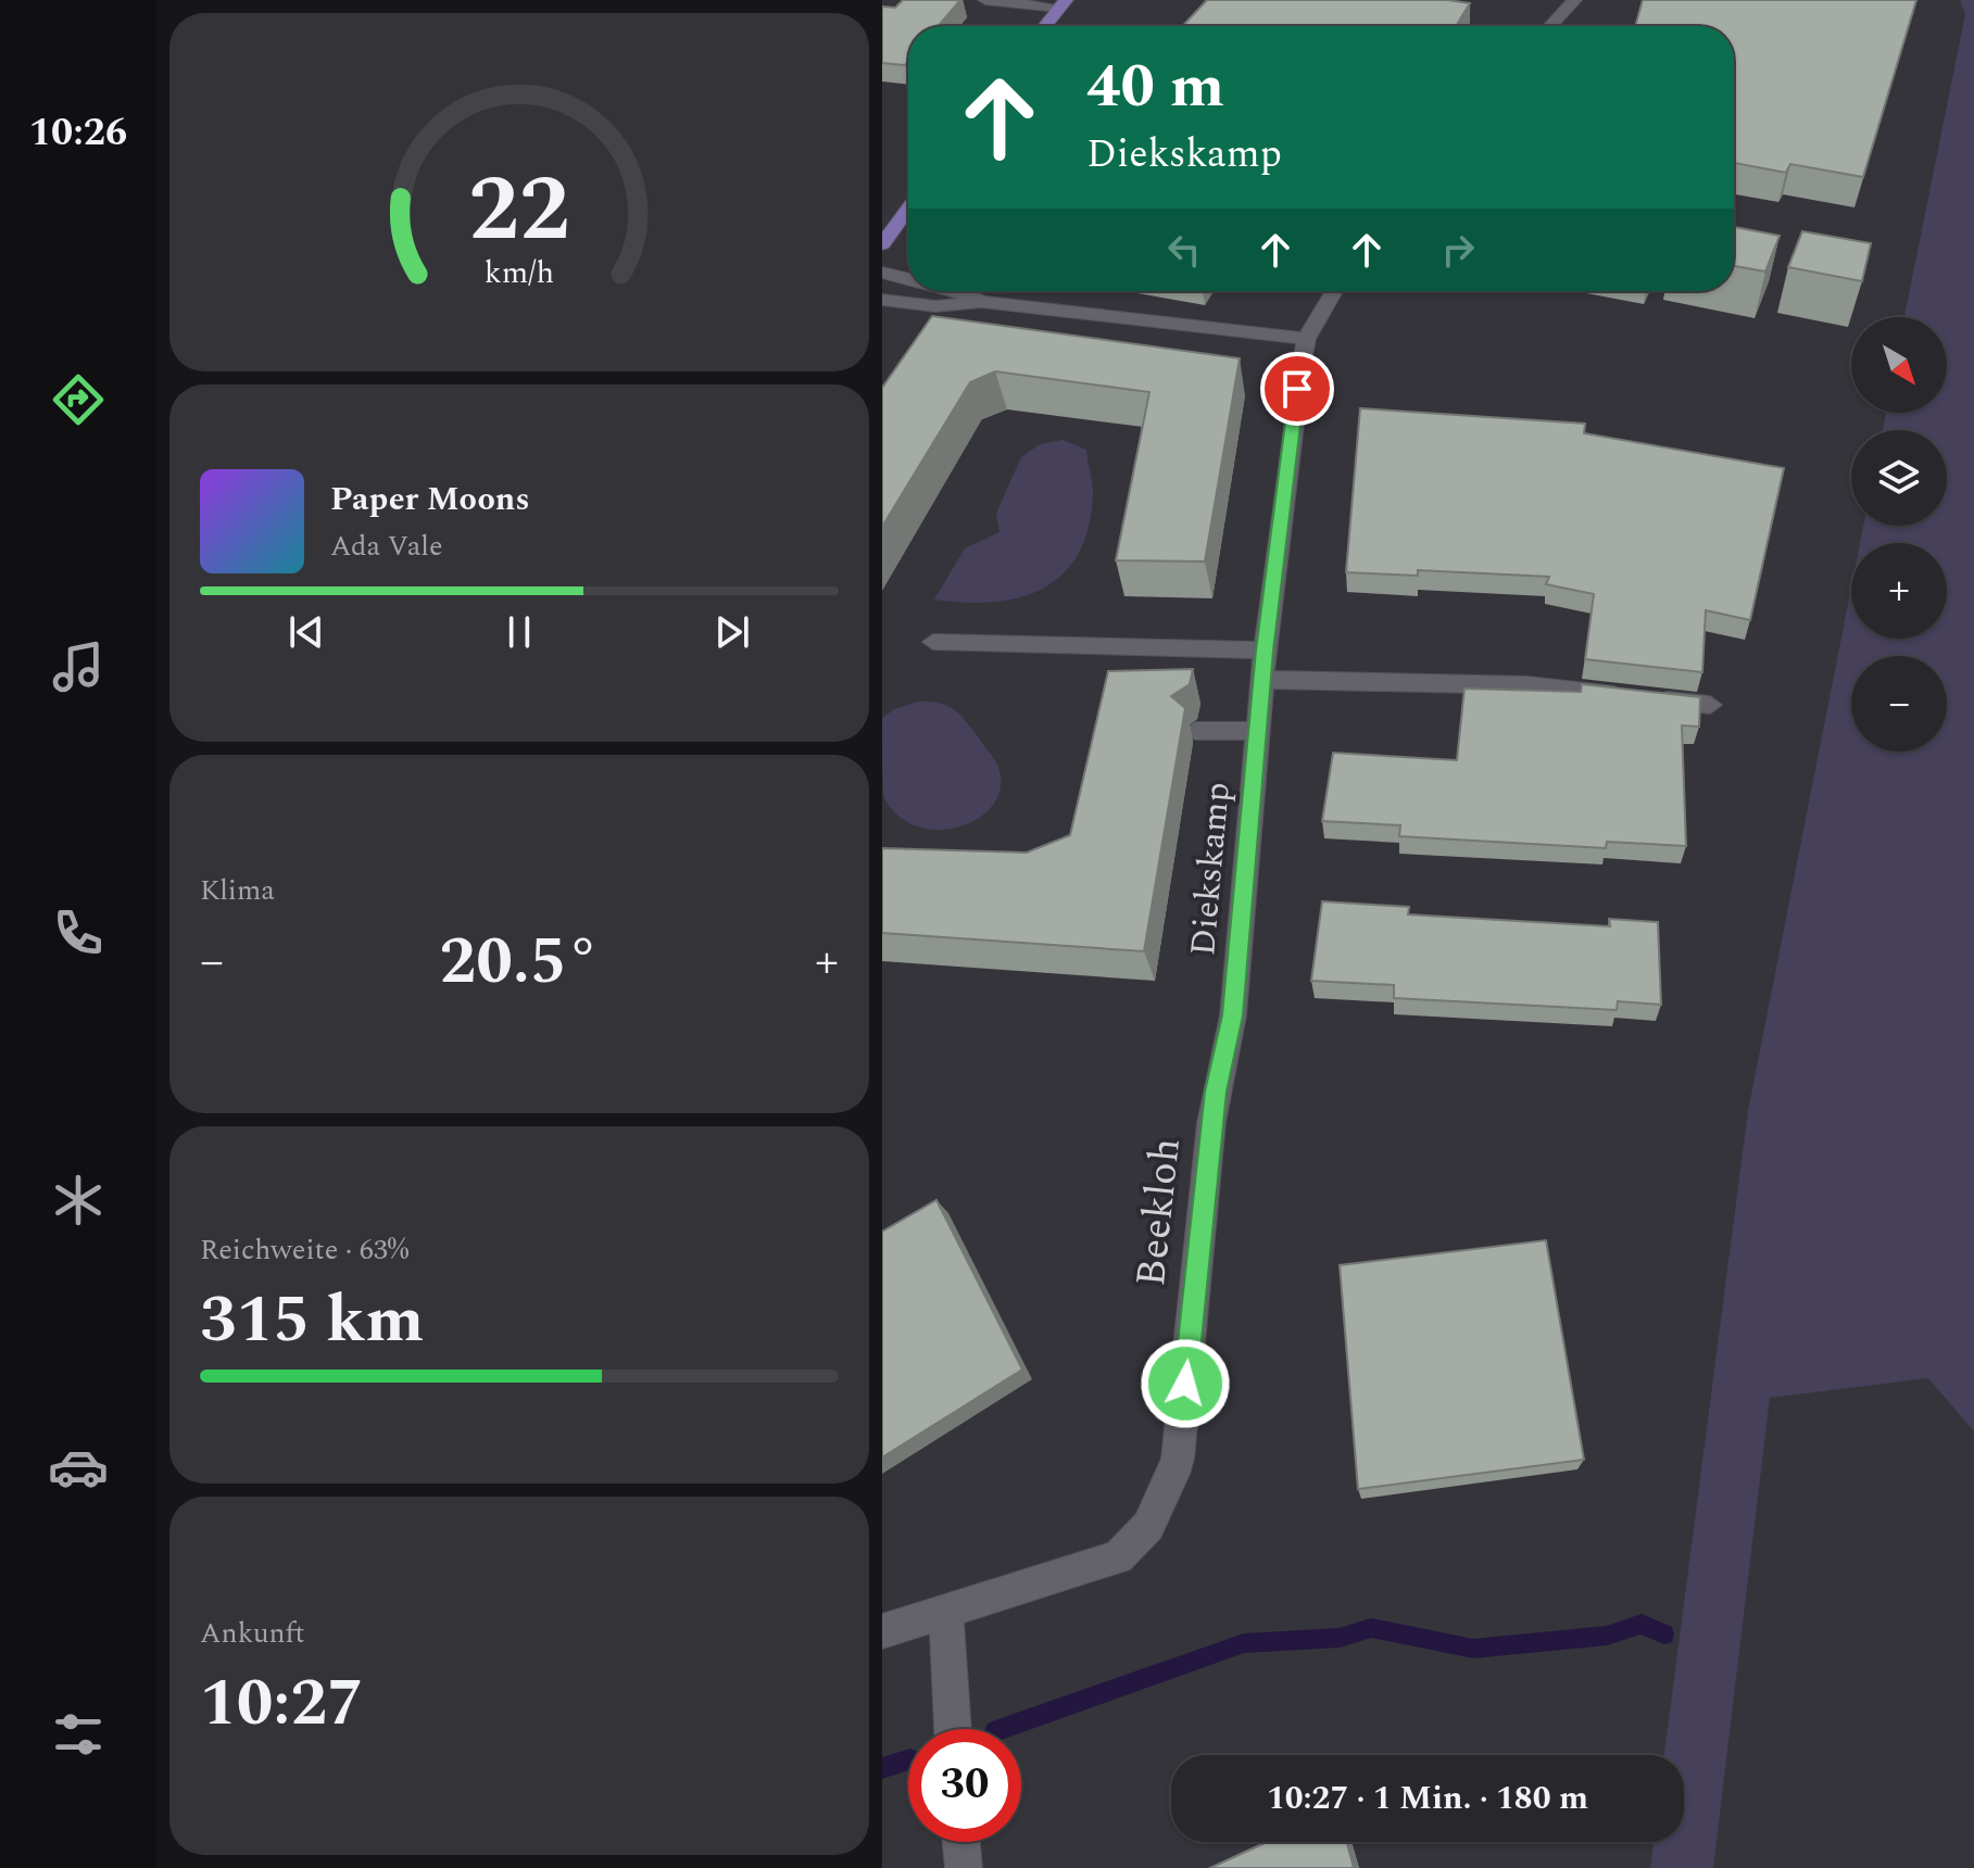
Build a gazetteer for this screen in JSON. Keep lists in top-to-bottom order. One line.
{"streets":{"street":["Diekskamp","Beekloh"]},"crossings":[["Diekskamp","Beekloh"]],"north":"bottom right","page":{"tabs":"10:26","turn":["40 m","Diekskamp"],"map_buttons":["+","−"],"song":["Paper Moons","Ada Vale"],"tile":["Klima",["Reichweite · 63%","315 km"],["Ankunft","10:27"]],"heat":["−","20.5°","+"],"limit":"30","trip":"10:27 · 1 Min. · 180 m","gauge":["22","km/h"]}}
